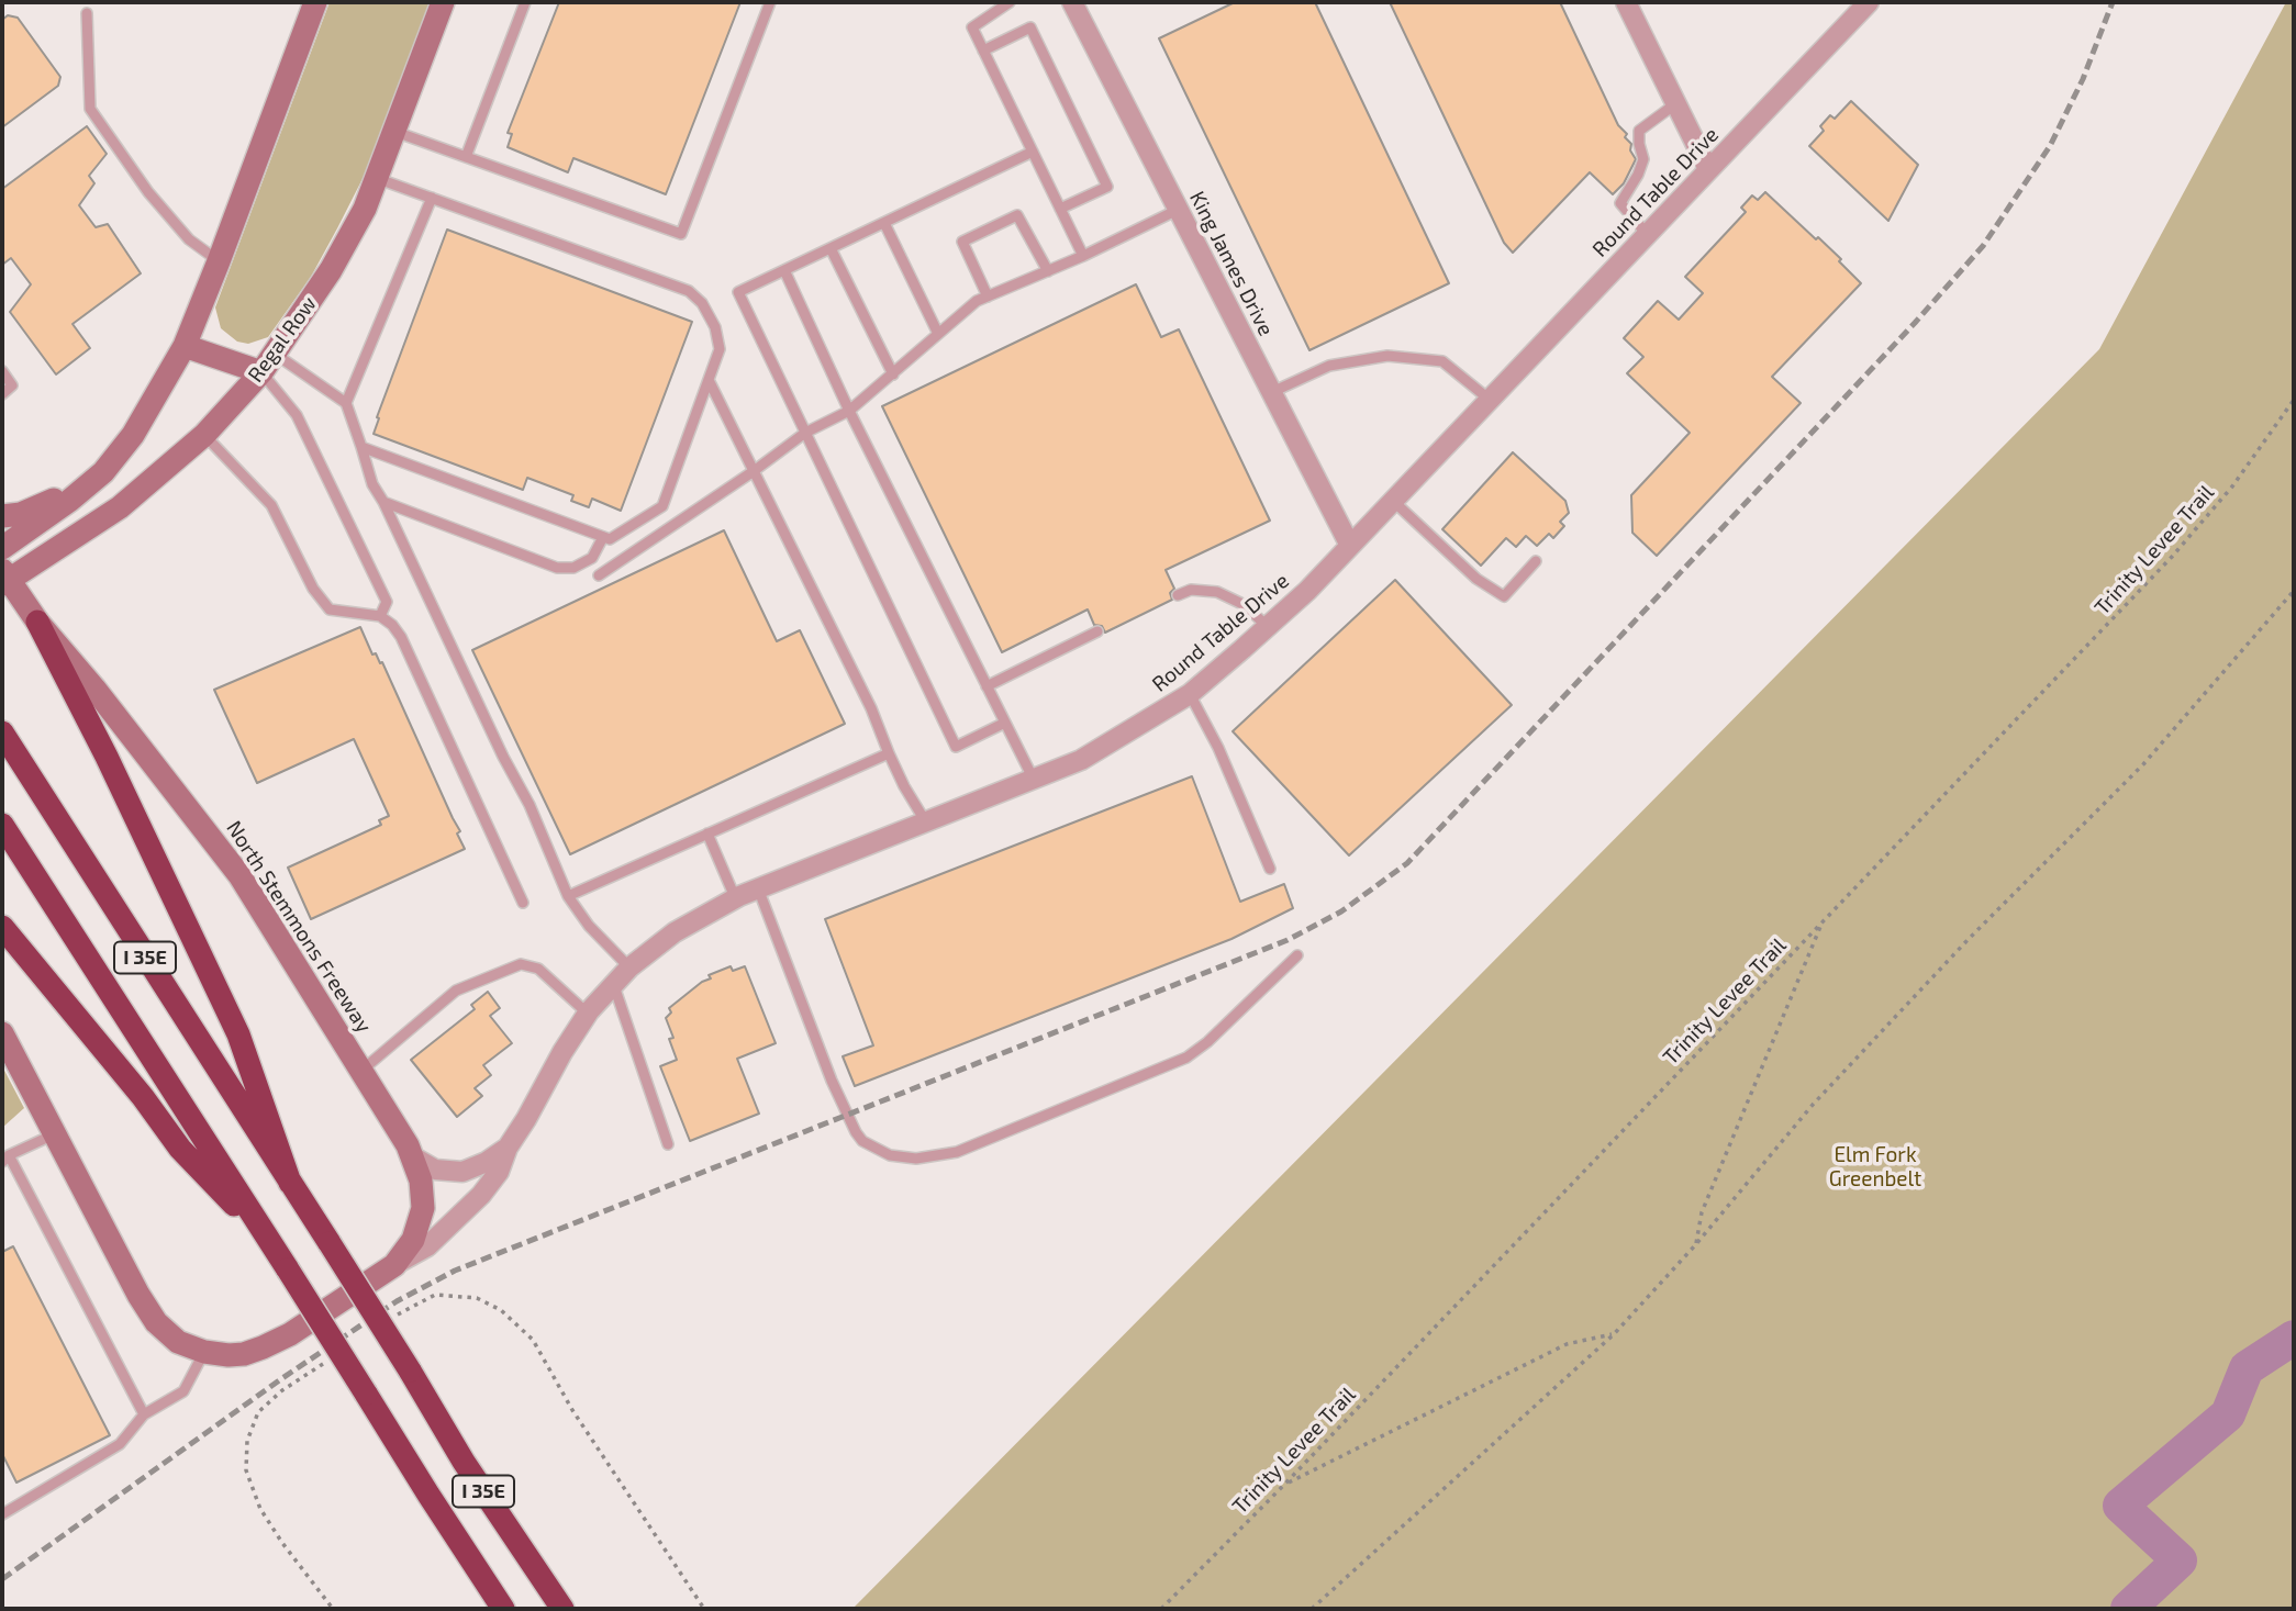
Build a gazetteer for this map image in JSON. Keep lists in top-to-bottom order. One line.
{"streets":{"highway":["I 35E"],"main road":["Regal Row","North Stemmons Freeway"],"street":["Round Table Drive","King James Drive"],"path":["Trinity Levee Trail"]},"crossings":[["Round Table Drive","King James Drive"],["Round Table Drive","North Stemmons Freeway"],["Regal Row","North Stemmons Freeway"]],"parks":["Elm Fork Greenbelt"]}
